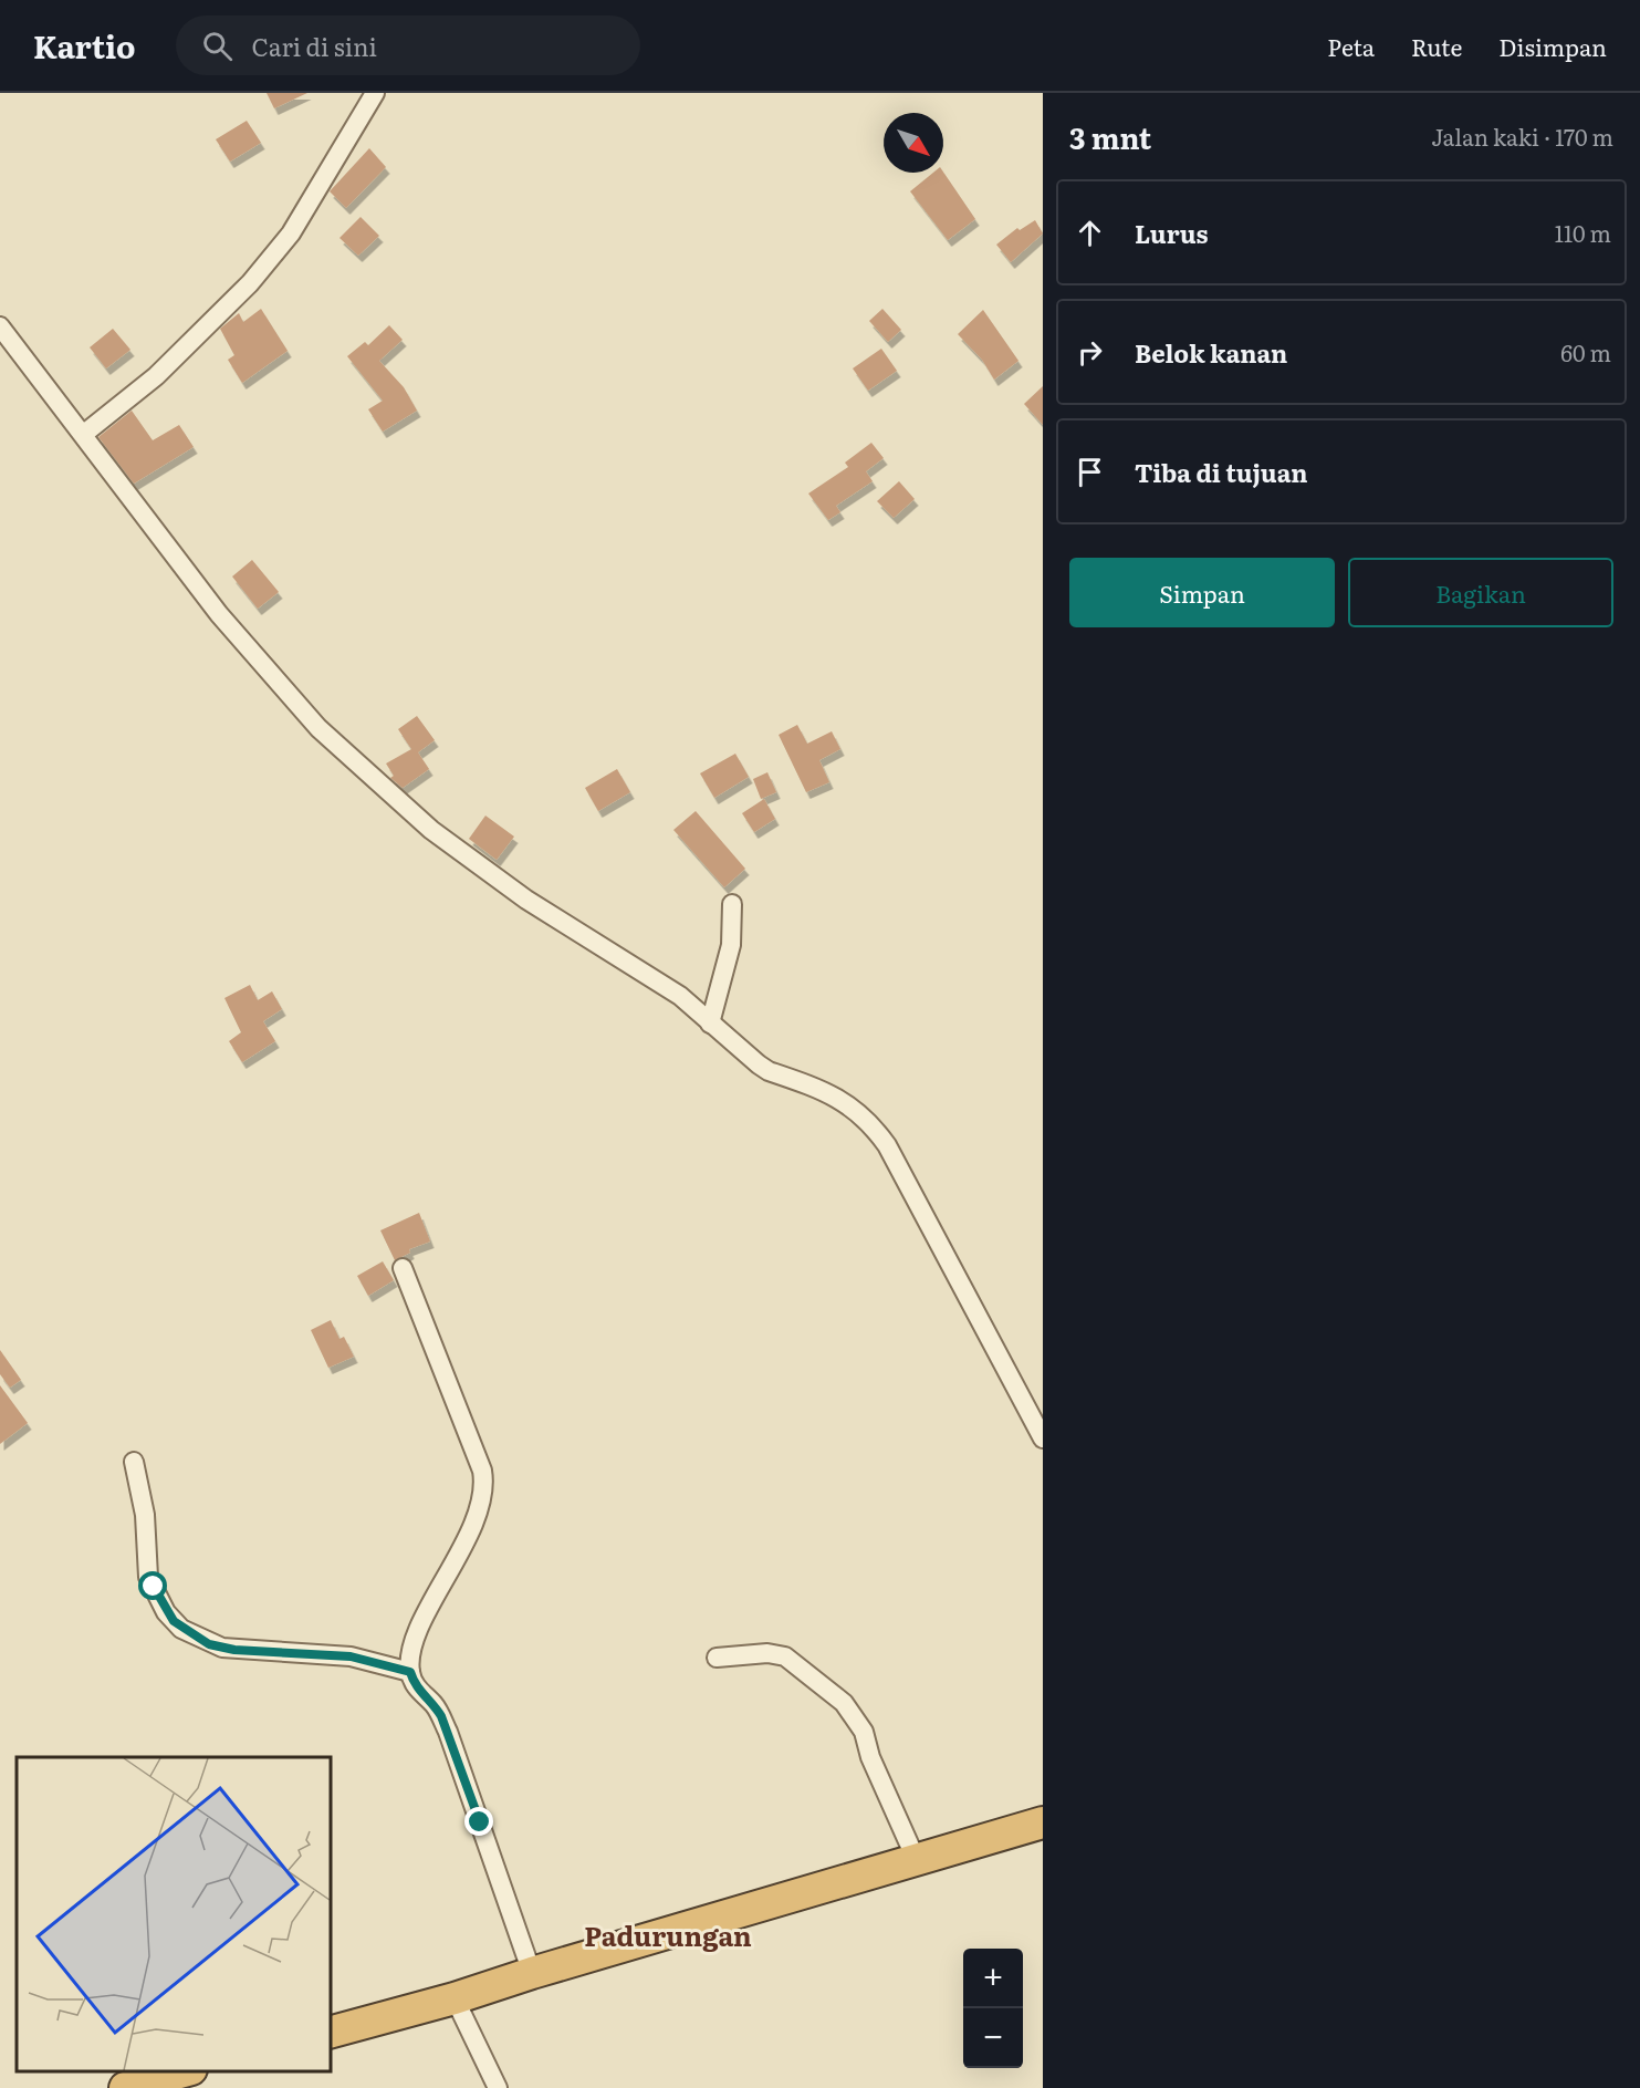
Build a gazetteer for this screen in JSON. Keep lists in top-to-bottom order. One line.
{"districts":["Padurungan"],"north":"bottom right","page":{"header":"Kartio","search":"Cari di sini","nav":["Peta","Rute","Disimpan"],"heading":["3 mnt","Jalan kaki · 170 m"],"list":[["Lurus","110 m"],["Belok kanan","60 m"],"Tiba di tujuan"],"buttons":["Simpan","Bagikan"],"map_buttons":["+","−"]}}
